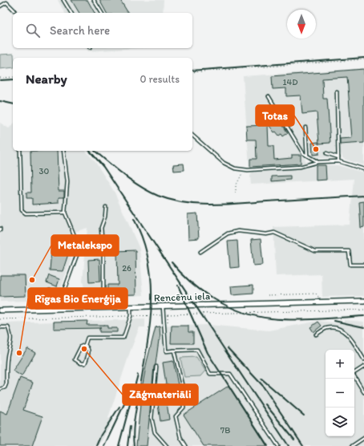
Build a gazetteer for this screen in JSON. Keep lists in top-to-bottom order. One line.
{"streets":{"street":["Rencēnu iela"]},"places":["Totas","Metalekspo","Zāģmateriāli","Rīgas Bio Enerģija"],"house_numbers":["14D","30","26","7B"],"north":"bottom","page":{"search":"Search here","heading":["Nearby","0 results"],"map_buttons":["+","−"]}}
